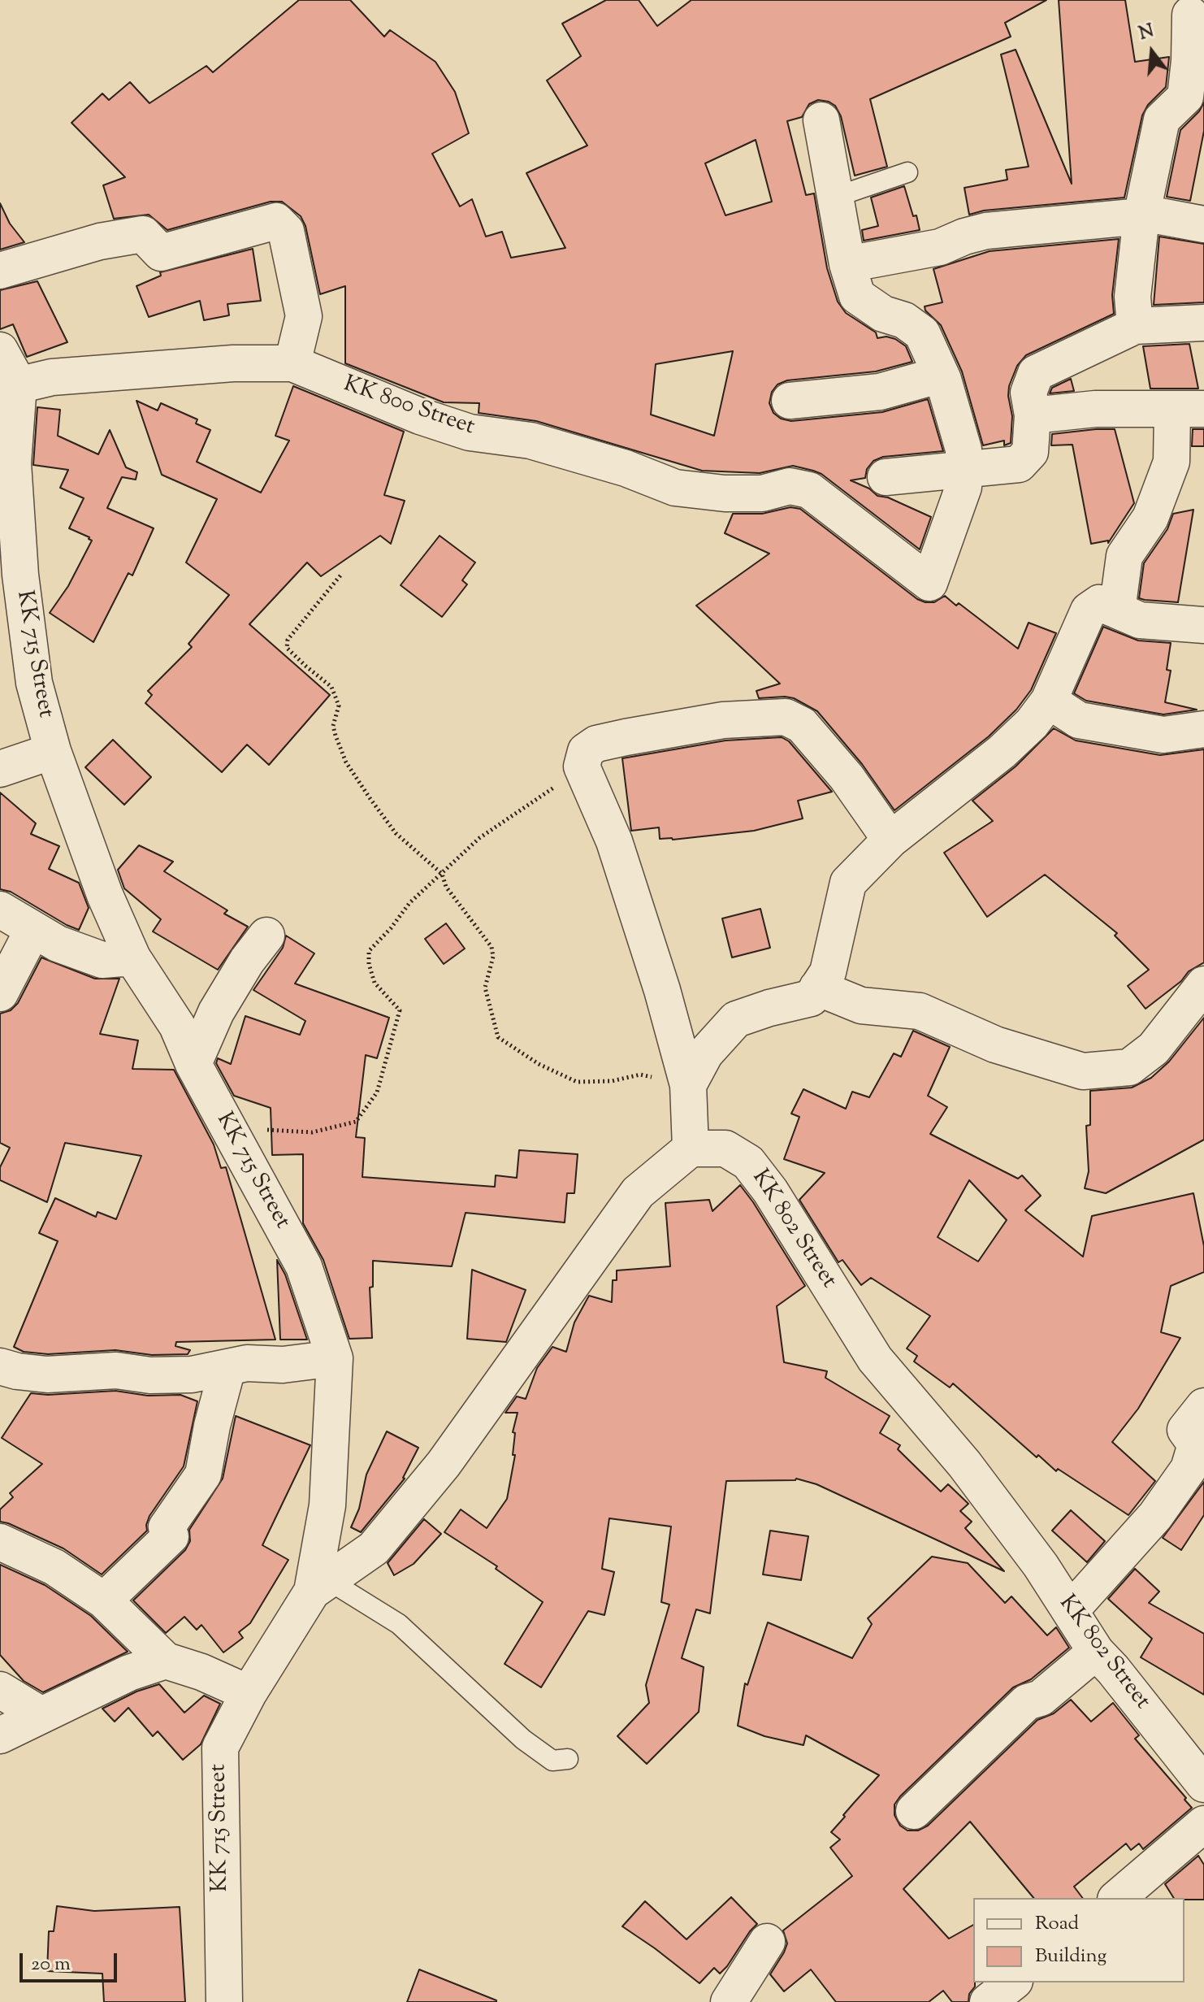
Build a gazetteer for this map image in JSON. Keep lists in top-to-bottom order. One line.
{"streets":{"street":["KK 800 Street","KK 715 Street","KK 802 Street"]},"legend":["Road","Building"],"scale_bar":"20 m","north":"top"}
